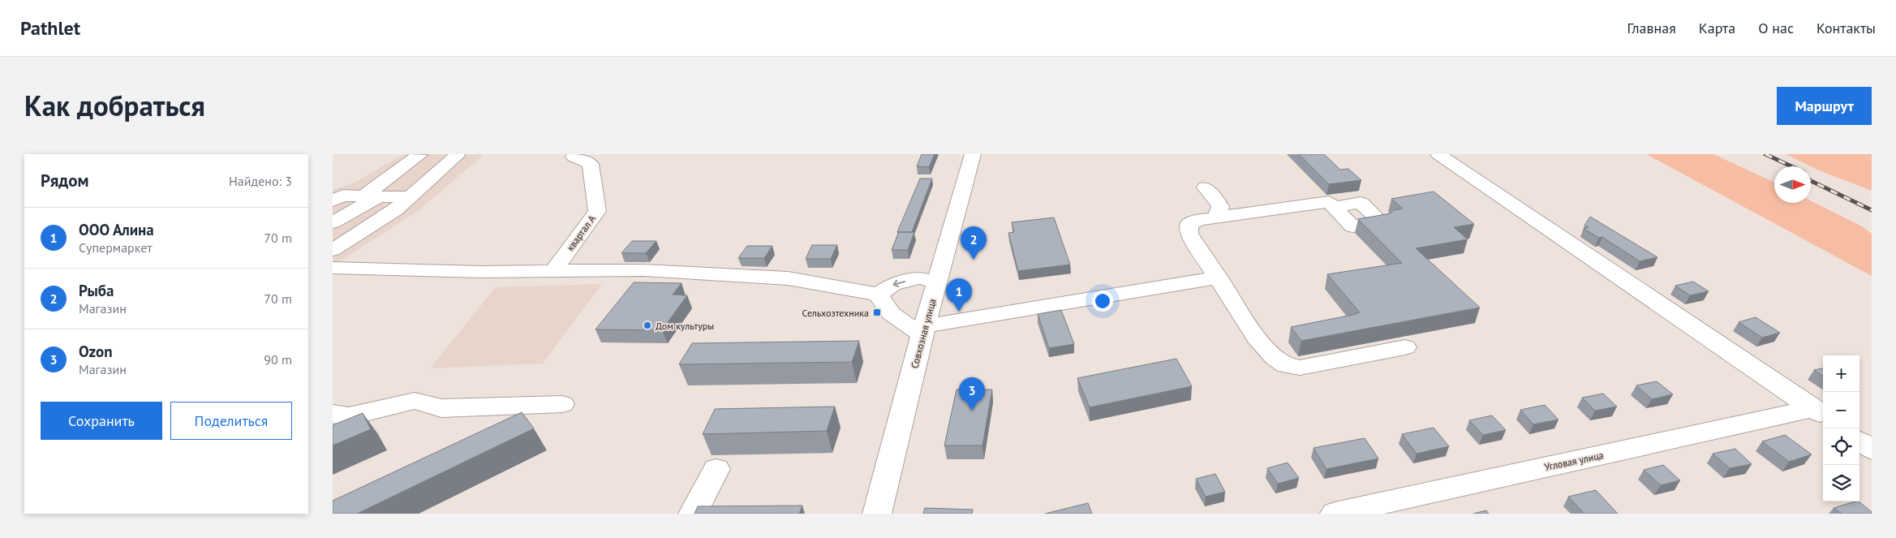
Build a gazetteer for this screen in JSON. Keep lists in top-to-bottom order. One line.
{"streets":{"street":["квартал А","Совхозная улица","Угловая улица"]},"places":{"transit":["Сельхозтехника"],"other":["Дом культуры"]},"north":"right","page":{"header":"Pathlet","nav":["Главная","Карта","О нас","Контакты"],"title":"Как добраться","buttons":["Маршрут",["Сохранить","Поделиться"]],"heading":["Рядом","Найдено: 3"],"list":[{"mark":"1","name":"ООО Алина","note":"Супермаркет","value":"70 m"},{"mark":"2","name":"Рыба","note":"Магазин","value":"70 m"},{"mark":"3","name":"Ozon","note":"Магазин","value":"90 m"}],"pins":["2","1","3"],"map_buttons":["+","−"]}}
